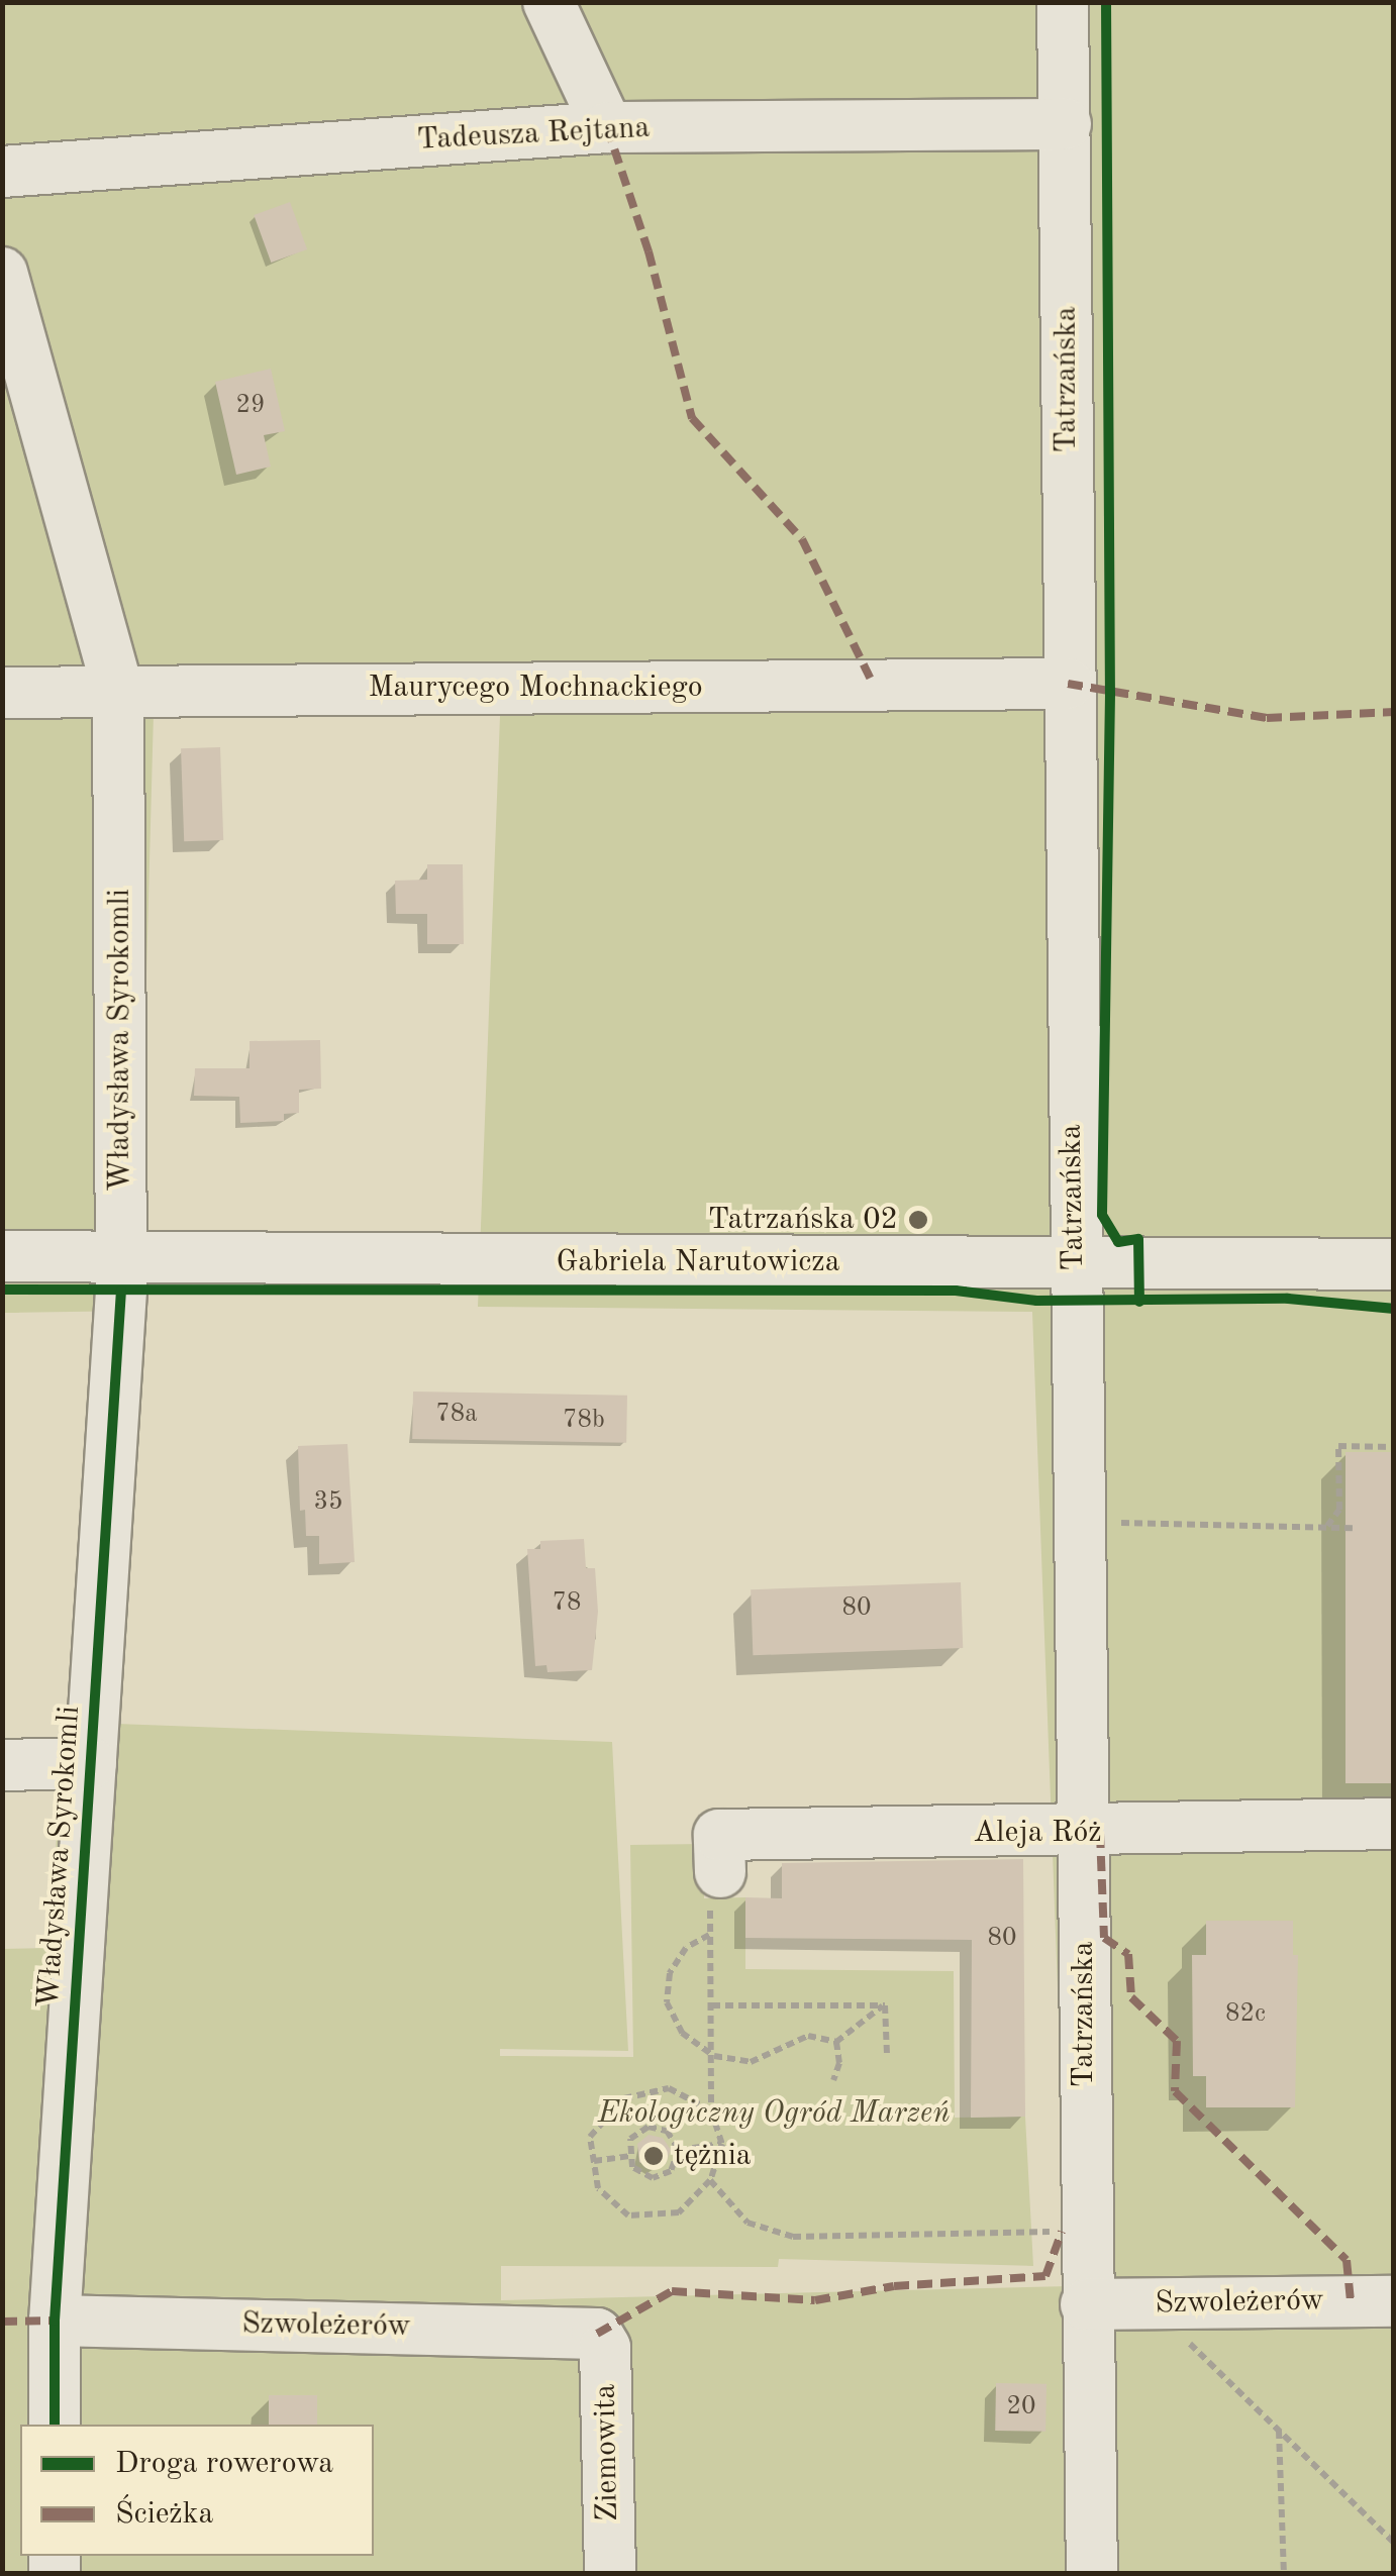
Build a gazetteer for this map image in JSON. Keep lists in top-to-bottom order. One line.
{"streets":{"street":["Tadeusza Rejtana","Tatrzańska","Maurycego Mochnackiego","Władysława Syrokomli","Gabriela Narutowicza","Aleja Róż","Szwoleżerów","Ziemowita"]},"crossings":[["Tadeusza Rejtana","Tatrzańska"],["Tatrzańska","Maurycego Mochnackiego"],["Tatrzańska","Gabriela Narutowicza"],["Tatrzańska","Aleja Róż"],["Tatrzańska","Szwoleżerów"],["Maurycego Mochnackiego","Władysława Syrokomli"],["Władysława Syrokomli","Gabriela Narutowicza"],["Władysława Syrokomli","Szwoleżerów"],["Szwoleżerów","Ziemowita"]],"parks":["Ekologiczny Ogród Marzeń"],"places":["Tatrzańska 02","tężnia"],"house_numbers":["29","78a","78b","35","78","80","80","82c","20"],"legend":["Droga rowerowa","Ścieżka"]}
